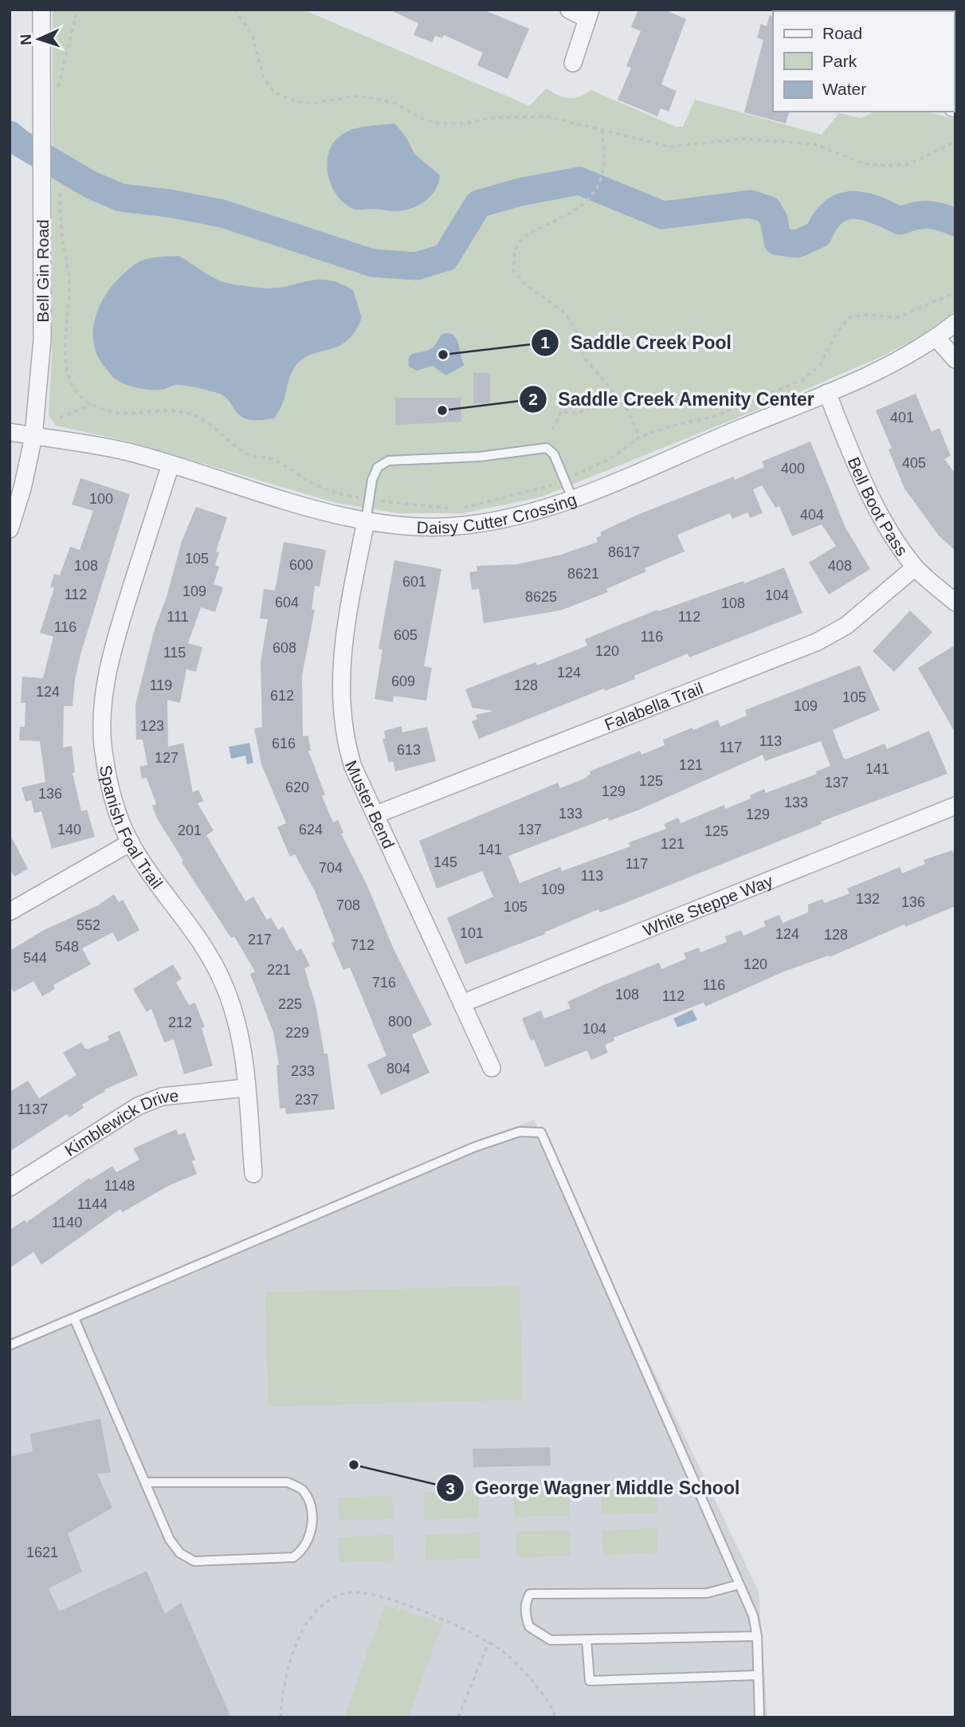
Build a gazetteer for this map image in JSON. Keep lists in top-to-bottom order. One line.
{"streets":{"street":["Bell Gin Road","Bell Boot Pass","Daisy Cutter Crossing","Falabella Trail","Muster Bend","Spanish Foal Trail","White Steppe Way","Kimblewick Drive"]},"crossings":[["Bell Gin Road","Daisy Cutter Crossing"],["Bell Boot Pass","Daisy Cutter Crossing"],["Bell Boot Pass","Falabella Trail"],["Daisy Cutter Crossing","Muster Bend"],["Daisy Cutter Crossing","Spanish Foal Trail"],["Falabella Trail","Muster Bend"],["Muster Bend","White Steppe Way"],["Spanish Foal Trail","Kimblewick Drive"]],"places":["Saddle Creek Pool","Saddle Creek Amenity Center","George Wagner Middle School"],"house_numbers":["401","405","400","100","404","8617","105","600","108","408","8621","601","109","112","104","8625","604","108","111","112","116","605","116","608","120","115","124","609","119","128","124","612","105","109","123","113","616","117","613","127","121","141","125","137","620","129","136","133","133","129","140","624","137","201","125","121","141","145","117","704","113","109","132","136","708","105","552","101","124","128","217","712","548","544","120","221","716","116","108","112","225","800","212","104","229","804","233","237","1137","1148","1144","1140","1621"],"legend":["Road","Park","Water"],"north":"left"}
